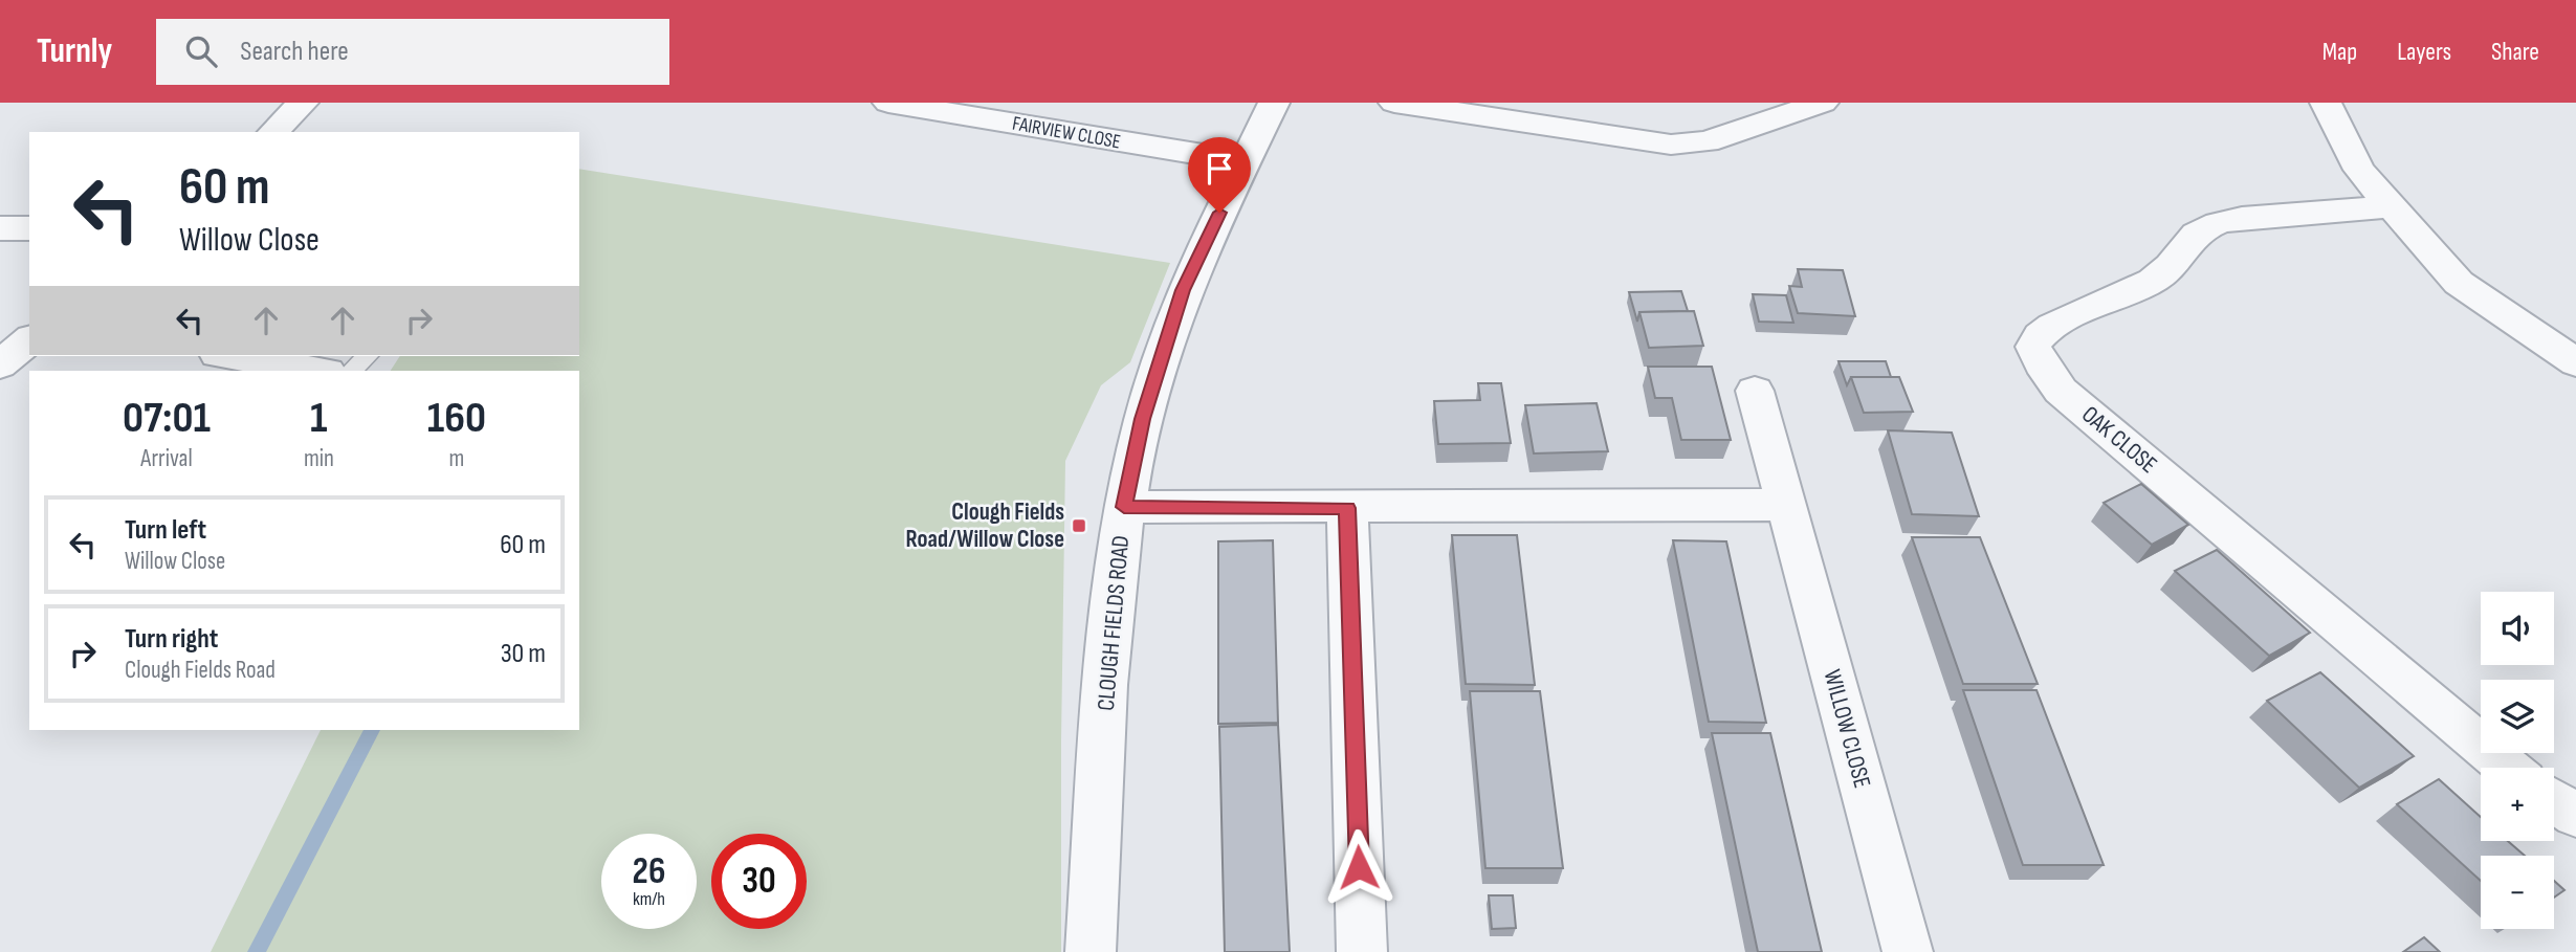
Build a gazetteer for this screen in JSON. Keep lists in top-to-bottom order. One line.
{"streets":{"street":["FAIRVIEW CLOSE","OAK CLOSE","CLOUGH FIELDS ROAD","WILLOW CLOSE"]},"crossings":[["FAIRVIEW CLOSE","CLOUGH FIELDS ROAD"]],"places":{"transit":["Clough Fields Road/Willow Close"]},"page":{"header":"Turnly","search":"Search here","nav":["Map","Layers","Share"],"turn":["60 m","Willow Close"],"eta":["07:01","Arrival","1","min","160","m"],"list":[{"name":"Turn left","note":"Willow Close","value":"60 m"},{"name":"Turn right","note":"Clough Fields Road","value":"30 m"}],"map_buttons":["+","−"],"speed":"26 km/h","limit":"30"}}
